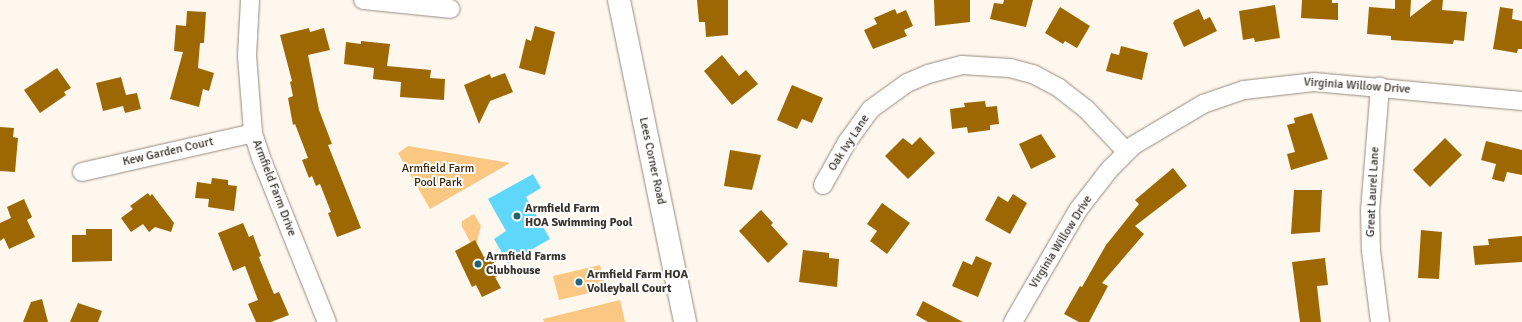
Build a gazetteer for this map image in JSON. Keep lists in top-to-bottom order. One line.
{"streets":{"street":["Virginia Willow Drive","Oak Ivy Lane","Kew Garden Court","Lees Corner Road","Armfield Farm Drive","Great Laurel Lane"]},"crossings":[["Virginia Willow Drive","Oak Ivy Lane"],["Virginia Willow Drive","Great Laurel Lane"],["Kew Garden Court","Armfield Farm Drive"]],"parks":["Armfield Farm Pool Park"],"places":["Armfield Farm HOA Swimming Pool","Armfield Farms Clubhouse","Armfield Farm HOA Volleyball Court"]}
